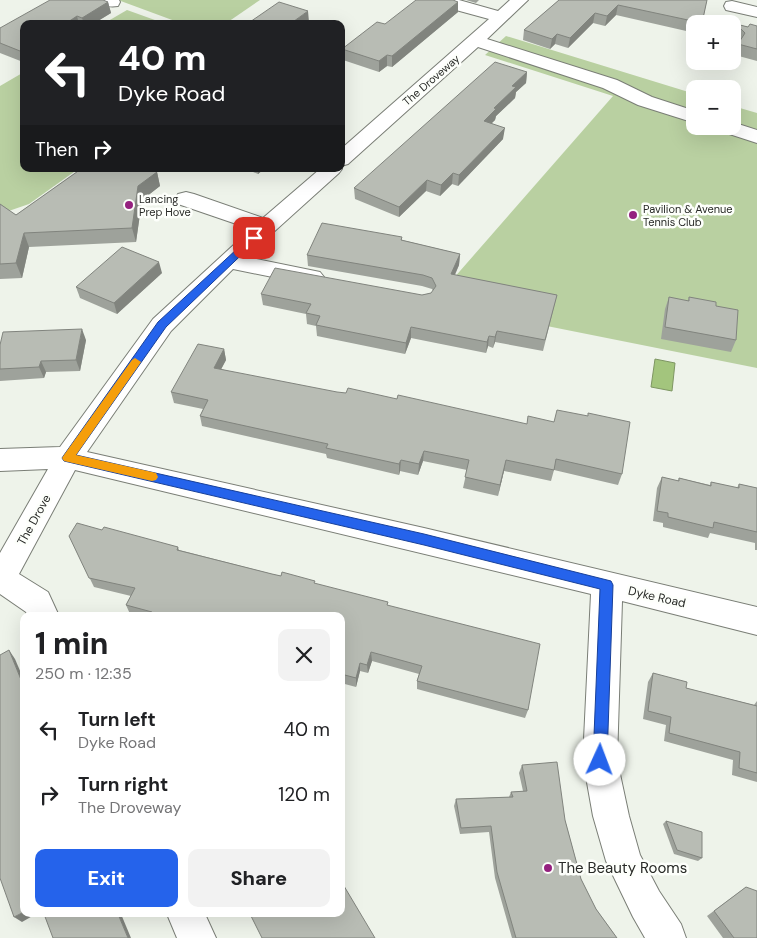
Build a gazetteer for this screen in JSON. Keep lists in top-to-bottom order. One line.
{"streets":{"street":["The Droveway","The Drove","Dyke Road"]},"crossings":[["The Drove","Dyke Road"]],"places":["Lancing Prep Hove","Pavilion & Avenue Tennis Club","The Beauty Rooms"],"page":{"map_buttons":["+","−"],"turn":["40 m","Dyke Road"],"then":"Then","heading":["1 min","250 m · 12:35"],"list":[{"name":"Turn left","note":"Dyke Road","value":"40 m"},{"name":"Turn right","note":"The Droveway","value":"120 m"}],"buttons":["Exit","Share"]}}
